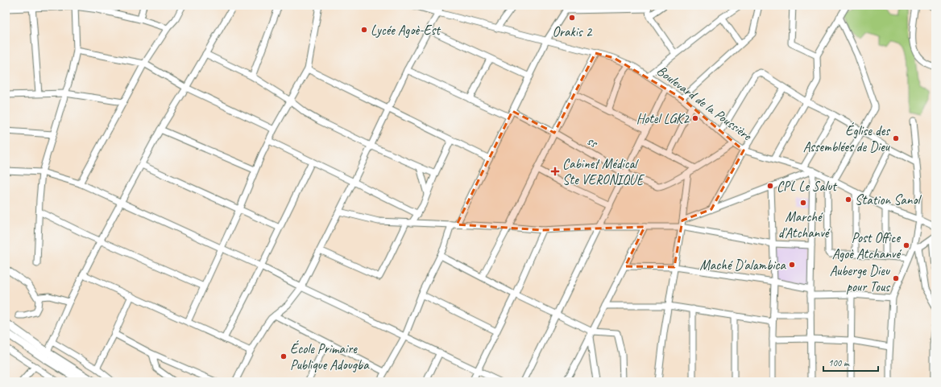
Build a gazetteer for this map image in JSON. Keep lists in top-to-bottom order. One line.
{"streets":{"street":["Boulevard de la Poussière","ss"]},"places":{"other":["Orakis 2","Lycée Agoè-Est","Hotel LGK2","Église des Assemblées de Dieu","CPL Le Salut","Station Sanol","Marché d'Atchanvé","Post Office Agoè Atchanvé","Maché D'alambica","Auberge Dieu pour Tous","École Primaire Publique Adougba"],"health":["Cabinet Médical Ste VERONIQUE"]},"scale_bar":"100 m"}
